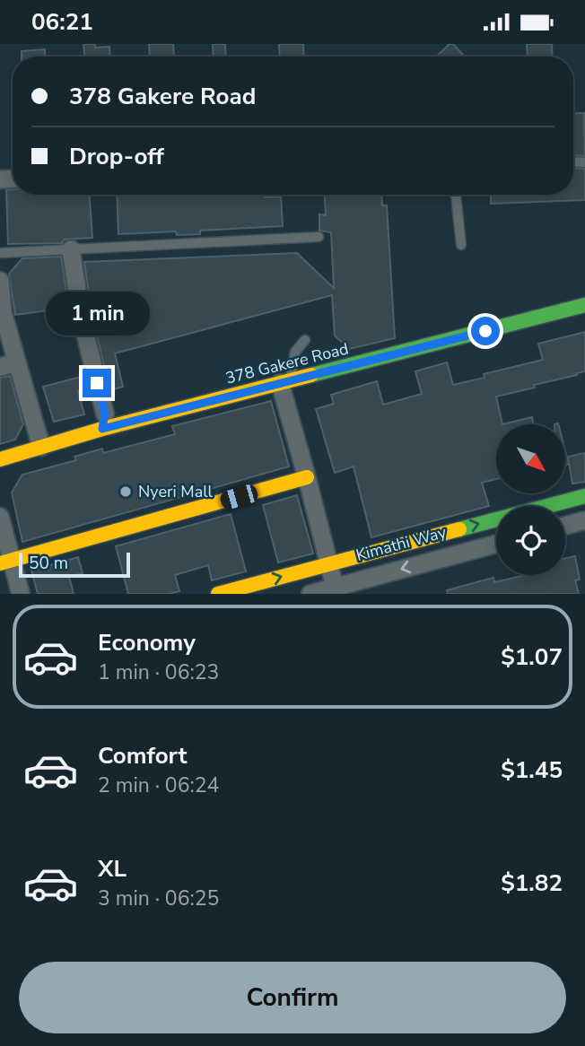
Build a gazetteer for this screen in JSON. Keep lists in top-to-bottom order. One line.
{"streets":{"street":["378 Gakere Road","Kimathi Way"]},"places":["Nyeri Mall"],"scale_bar":"50 m","north":"bottom right","page":{"status":"06:21","banner":["378 Gakere Road","Drop-off"],"bubble":"1 min","scale":"50 m","list":[{"name":"Economy","note":"1 min · 06:23","value":"$1.07"},{"name":"Comfort","note":"2 min · 06:24","value":"$1.45"},{"name":"XL","note":"3 min · 06:25","value":"$1.82"}],"buttons":"Confirm"}}
